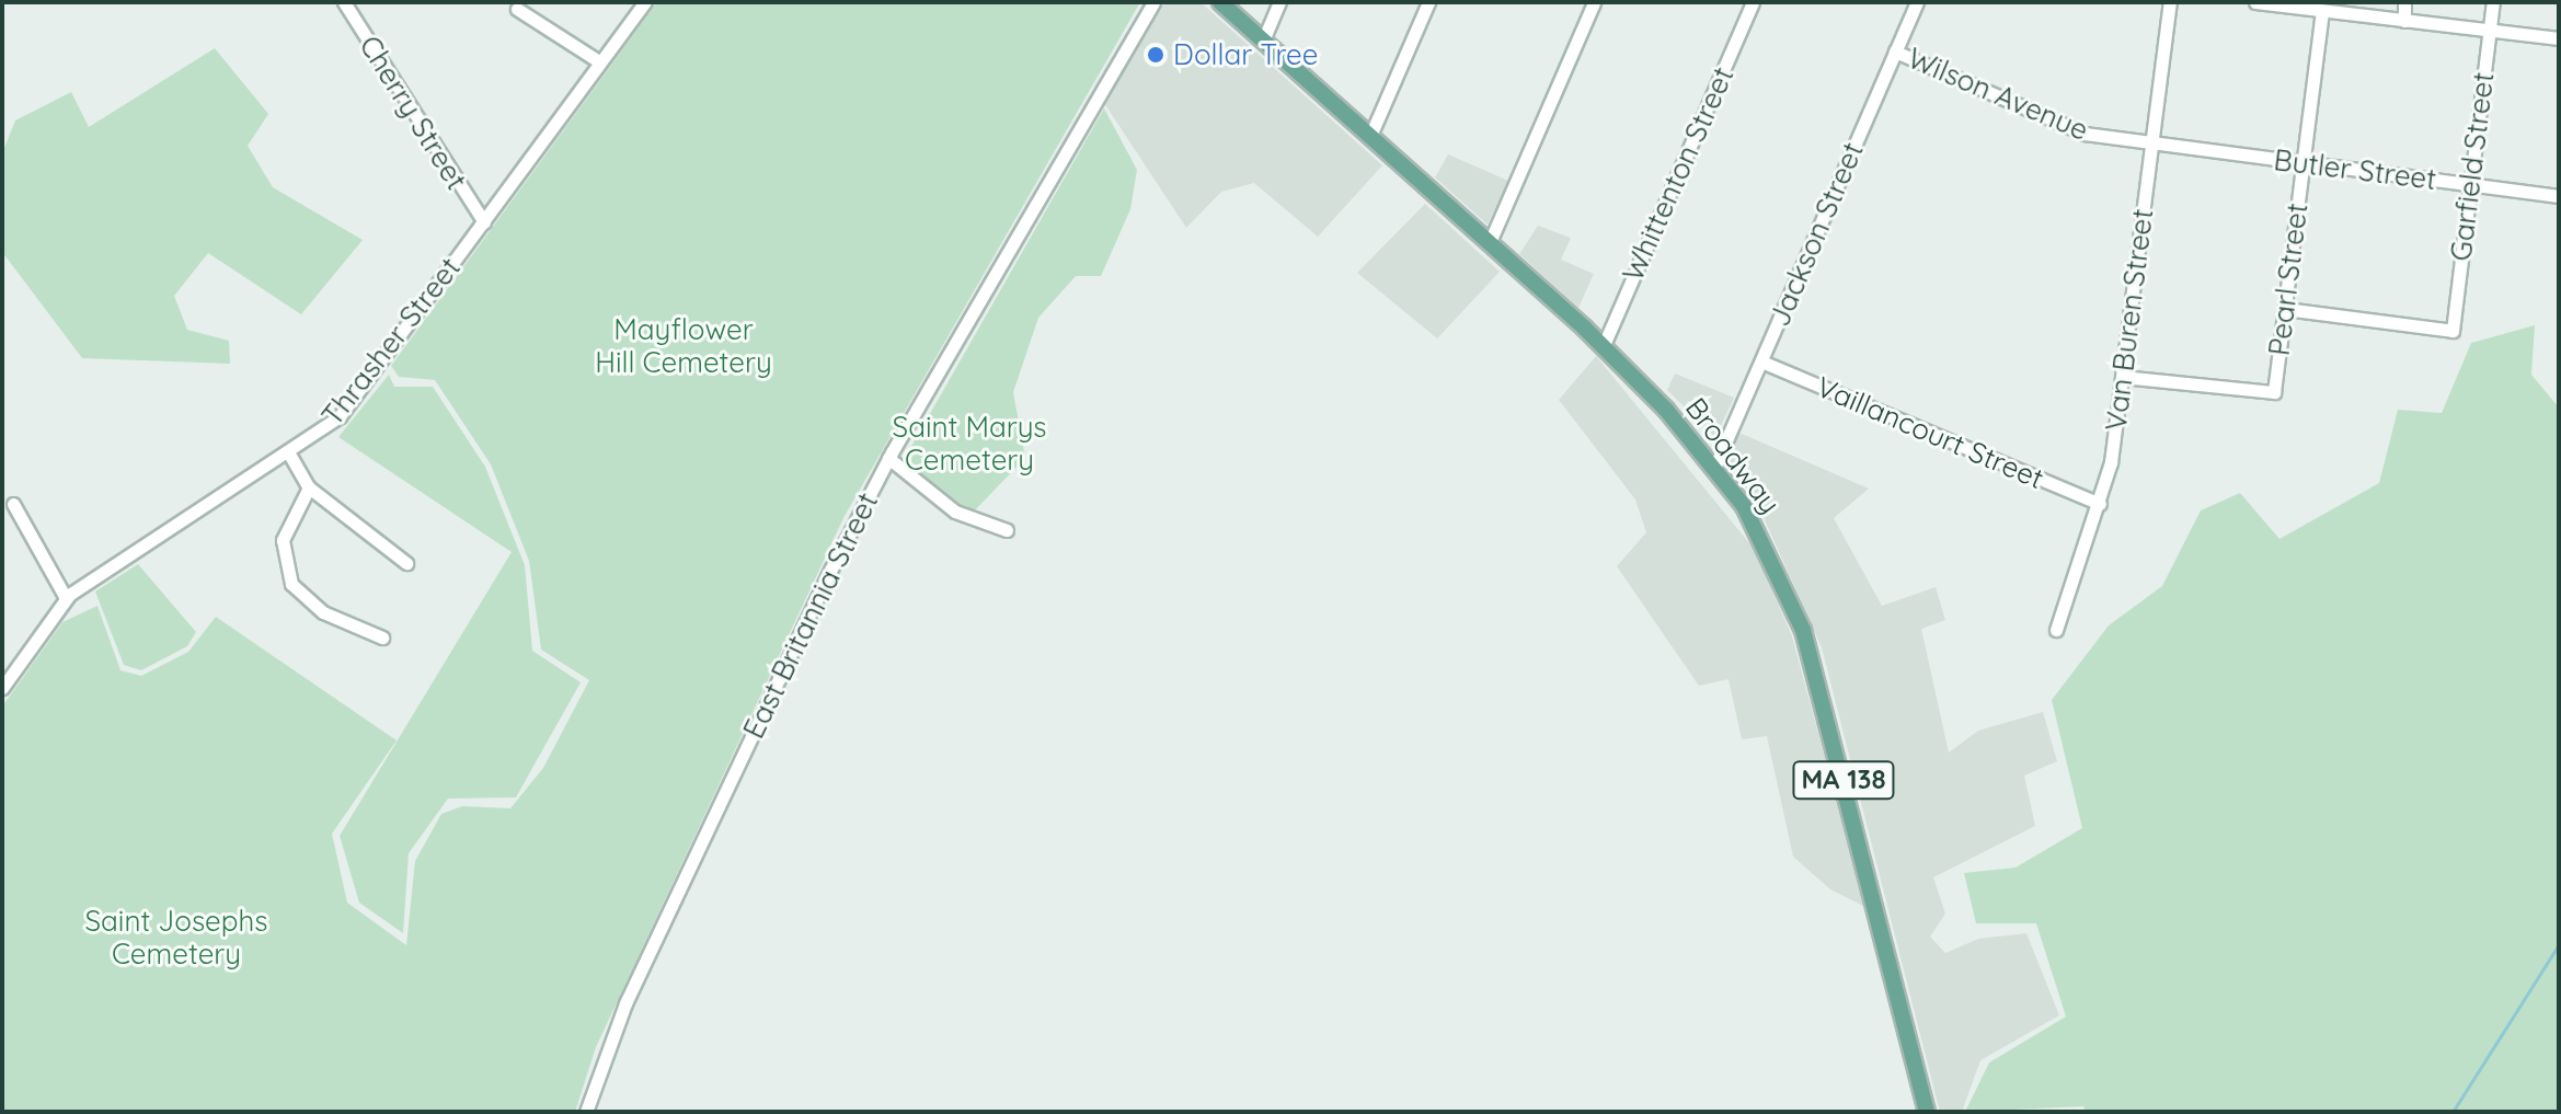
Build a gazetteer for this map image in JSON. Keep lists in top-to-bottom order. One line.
{"streets":{"main road":["Broadway","MA 138"],"street":["Wilson Avenue","Cherry Street","Garfield Street","Butler Street","Whittenton Street","Jackson Street","Pearl Street","Van Buren Street","Thrasher Street","Vaillancourt Street","East Britannia Street"]},"crossings":[["Wilson Avenue","Butler Street"],["Wilson Avenue","Jackson Street"],["Wilson Avenue","Van Buren Street"],["Cherry Street","Thrasher Street"],["Garfield Street","Butler Street"],["Garfield Street","Pearl Street"],["Butler Street","Pearl Street"],["Butler Street","Van Buren Street"],["Whittenton Street","Broadway"],["Jackson Street","Vaillancourt Street"],["Jackson Street","Broadway"],["Pearl Street","Van Buren Street"],["Van Buren Street","Vaillancourt Street"]],"parks":["Mayflower Hill Cemetery","Saint Marys Cemetery","Saint Josephs Cemetery"],"places":["Dollar Tree"]}
